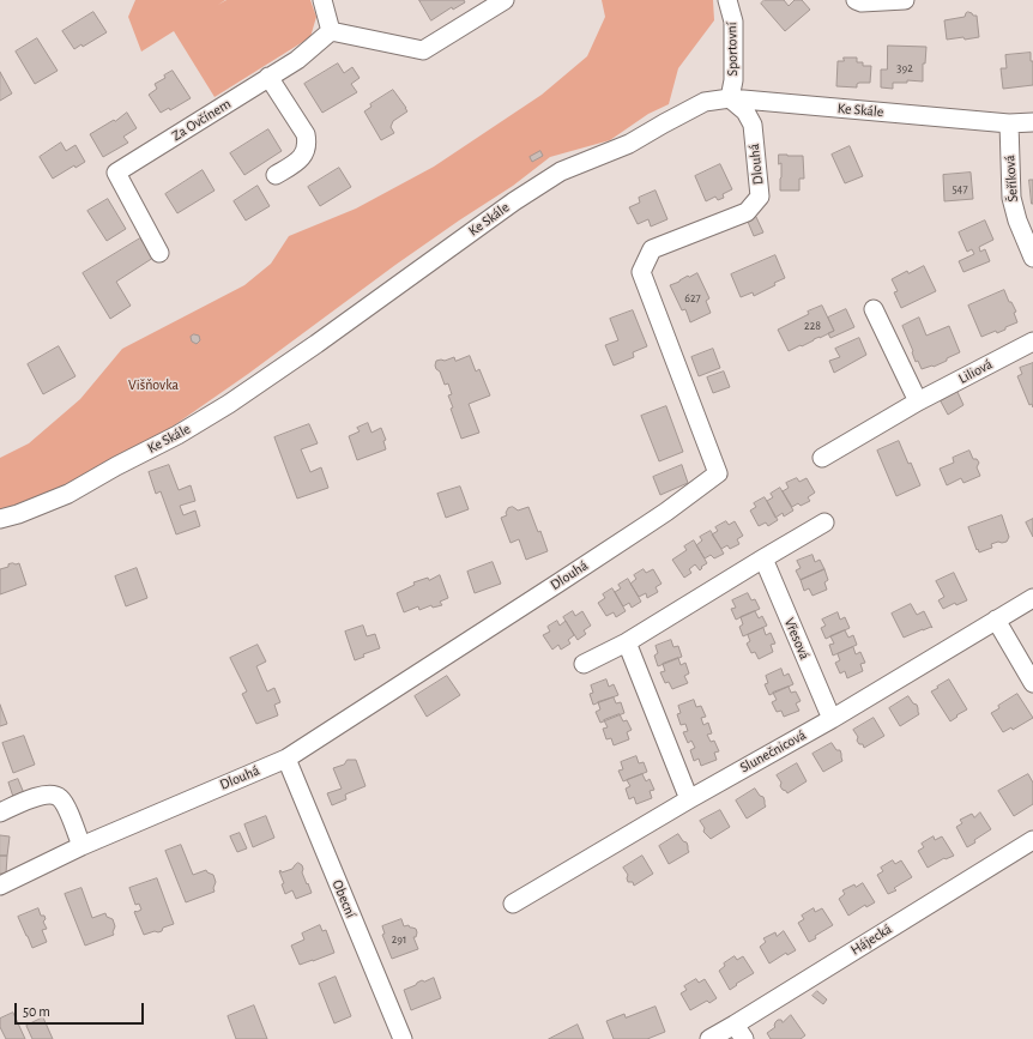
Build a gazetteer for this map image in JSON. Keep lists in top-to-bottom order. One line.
{"streets":{"street":["Sportovní","Ke Skále","Za Ovčínem","Dlouhá","Šeříková","Liliová","Vřesová","Slunečnicová","Obecní","Hájecká"]},"crossings":[["Sportovní","Ke Skále"],["Sportovní","Dlouhá"],["Ke Skále","Dlouhá"],["Ke Skále","Šeříková"],["Dlouhá","Obecní"],["Vřesová","Slunečnicová"]],"parks":["Višňovka"],"house_numbers":["392","547","627","228","291"],"scale_bar":"50 m"}
